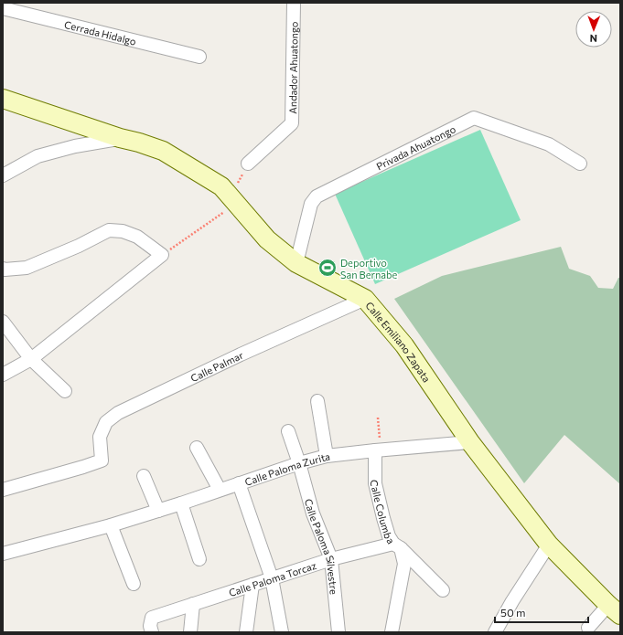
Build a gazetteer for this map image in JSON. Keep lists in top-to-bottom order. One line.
{"streets":{"street":["Cerrada Hidalgo","Andador Ahuatongo","Privada Ahuatongo","Calle Emiliano Zapata","Calle Palmar","Calle Paloma Zurita","Calle Columba","Calle Paloma Silvestre","Calle Paloma Torcaz"]},"crossings":[["Privada Ahuatongo","Calle Emiliano Zapata"],["Calle Emiliano Zapata","Calle Palmar"],["Calle Emiliano Zapata","Calle Paloma Zurita"],["Calle Paloma Zurita","Calle Columba"],["Calle Paloma Zurita","Calle Paloma Silvestre"],["Calle Columba","Calle Paloma Torcaz"],["Calle Paloma Silvestre","Calle Paloma Torcaz"]],"places":{"sports":["Deportivo San Bernabe"]},"scale_bar":"50 m","north":"bottom"}
